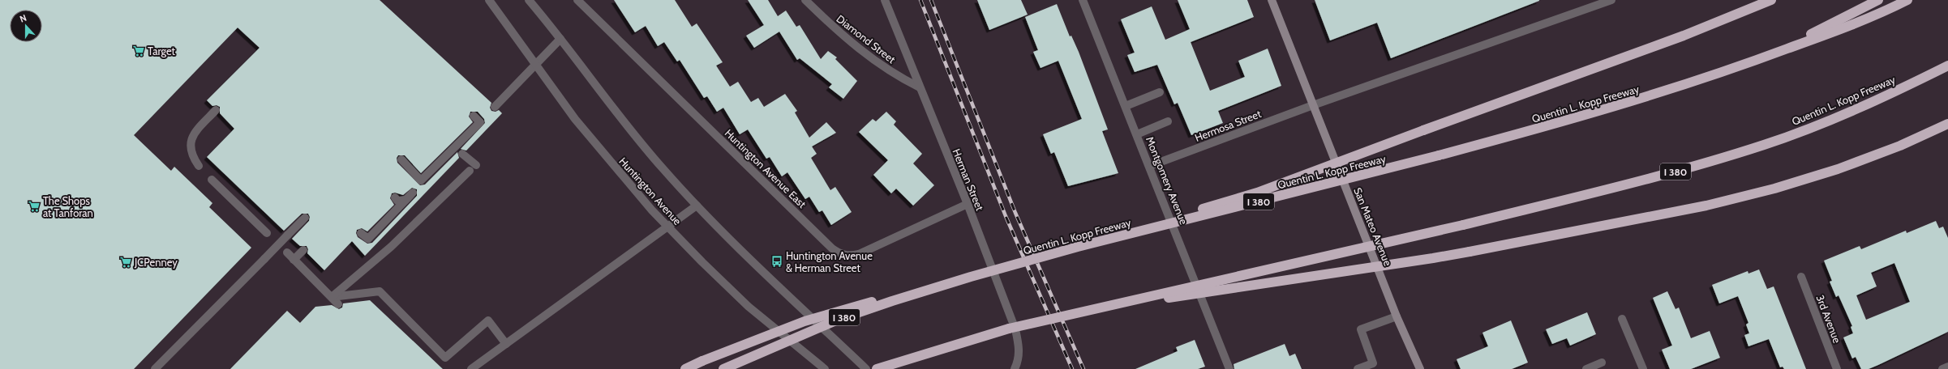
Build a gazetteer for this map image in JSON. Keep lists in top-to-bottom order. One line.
{"streets":{"highway":["Quentin L. Kopp Freeway","I 380"],"main road":["San Mateo Avenue"],"street":["Diamond Street","Hermosa Street","Huntington Avenue East","Herman Street","Montgomery Avenue","Huntington Avenue","3rd Avenue"]},"crossings":[["Diamond Street","Herman Street"],["Hermosa Street","Montgomery Avenue"],["Hermosa Street","San Mateo Avenue"],["Huntington Avenue East","Herman Street"]],"places":{"supermarket":["Target","The Shops at Tanforan","JCPenney"],"bus stop":["Huntington Avenue & Herman Street"]},"north":"top"}
